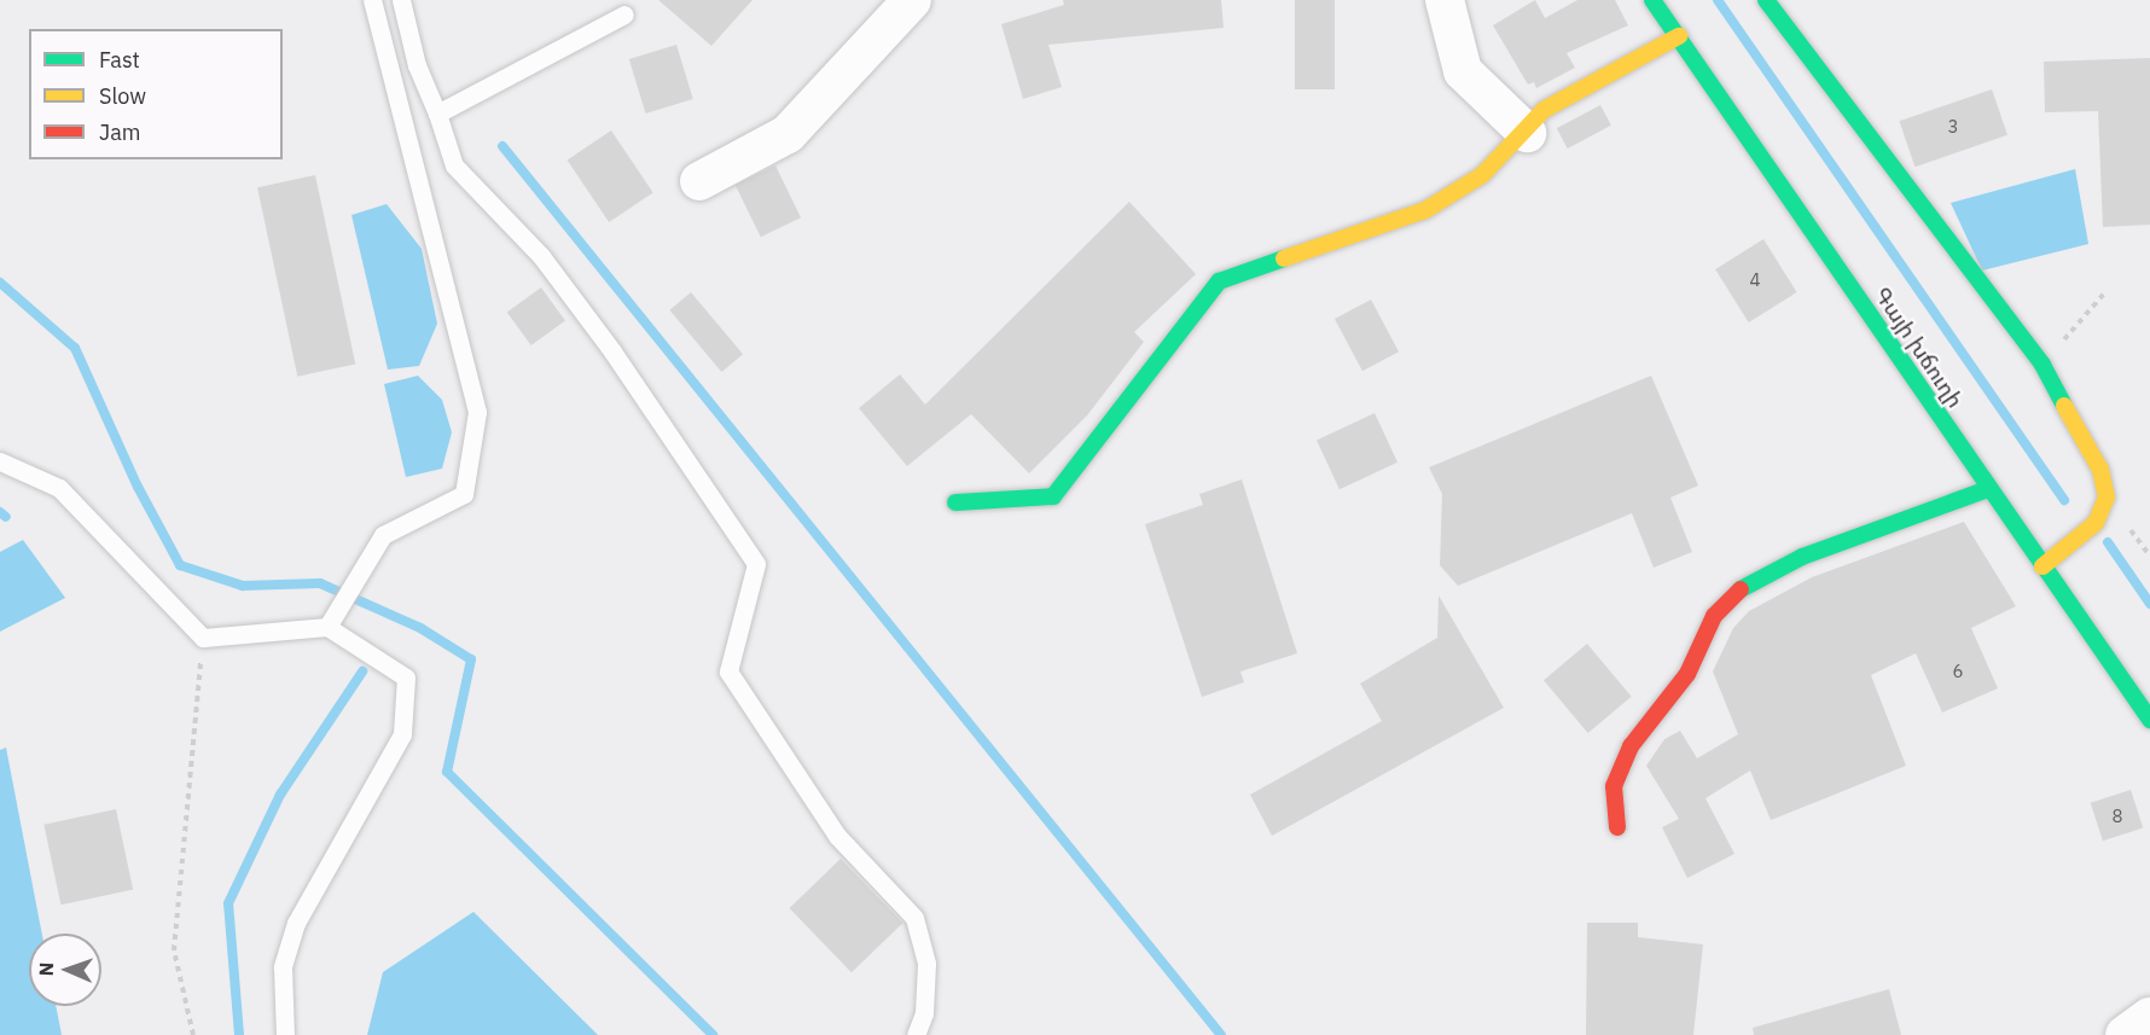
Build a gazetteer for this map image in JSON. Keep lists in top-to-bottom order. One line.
{"streets":{"street":["Գայի խճուղի"]},"house_numbers":["3","4","6","8"],"legend":["Fast","Slow","Jam"],"north":"left"}
